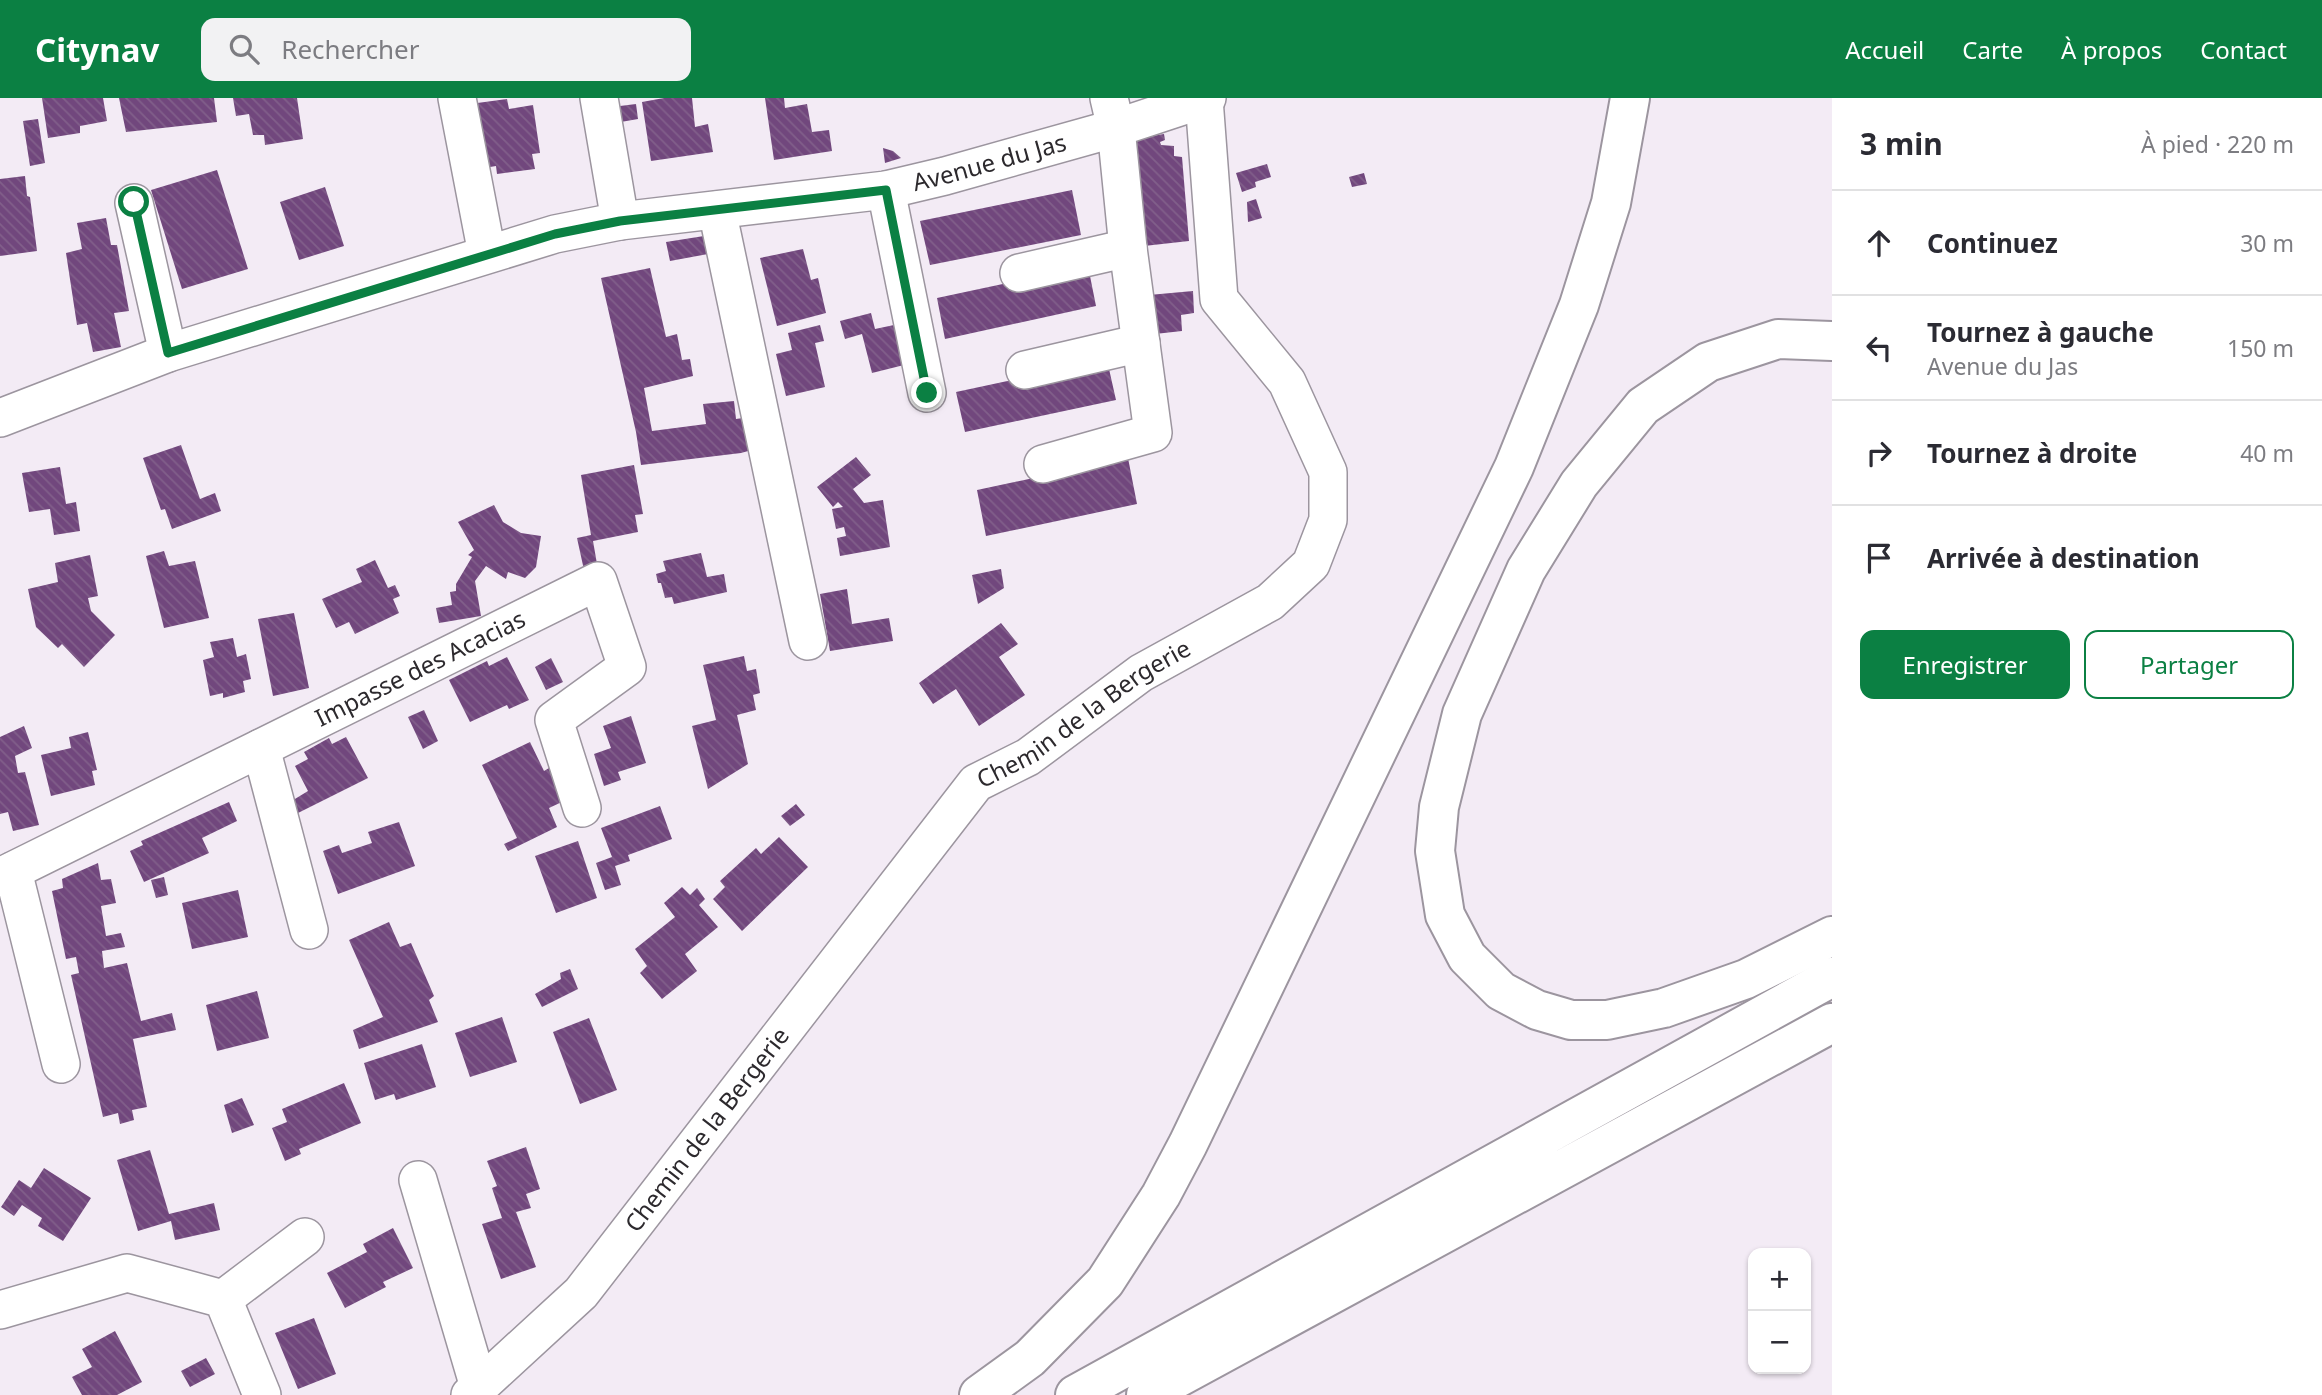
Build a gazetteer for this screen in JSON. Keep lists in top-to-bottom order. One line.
{"streets":{"street":["Avenue du Jas","Impasse des Acacias","Chemin de la Bergerie"]},"crossings":[["Avenue du Jas","Chemin de la Bergerie"]],"page":{"header":"Citynav","search":"Rechercher","nav":["Accueil","Carte","À propos","Contact"],"heading":["3 min","À pied · 220 m"],"list":[["Continuez","30 m"],["Tournez à gauche","Avenue du Jas","150 m"],["Tournez à droite","40 m"],"Arrivée à destination"],"buttons":["Enregistrer","Partager"],"map_buttons":["+","−"]}}
